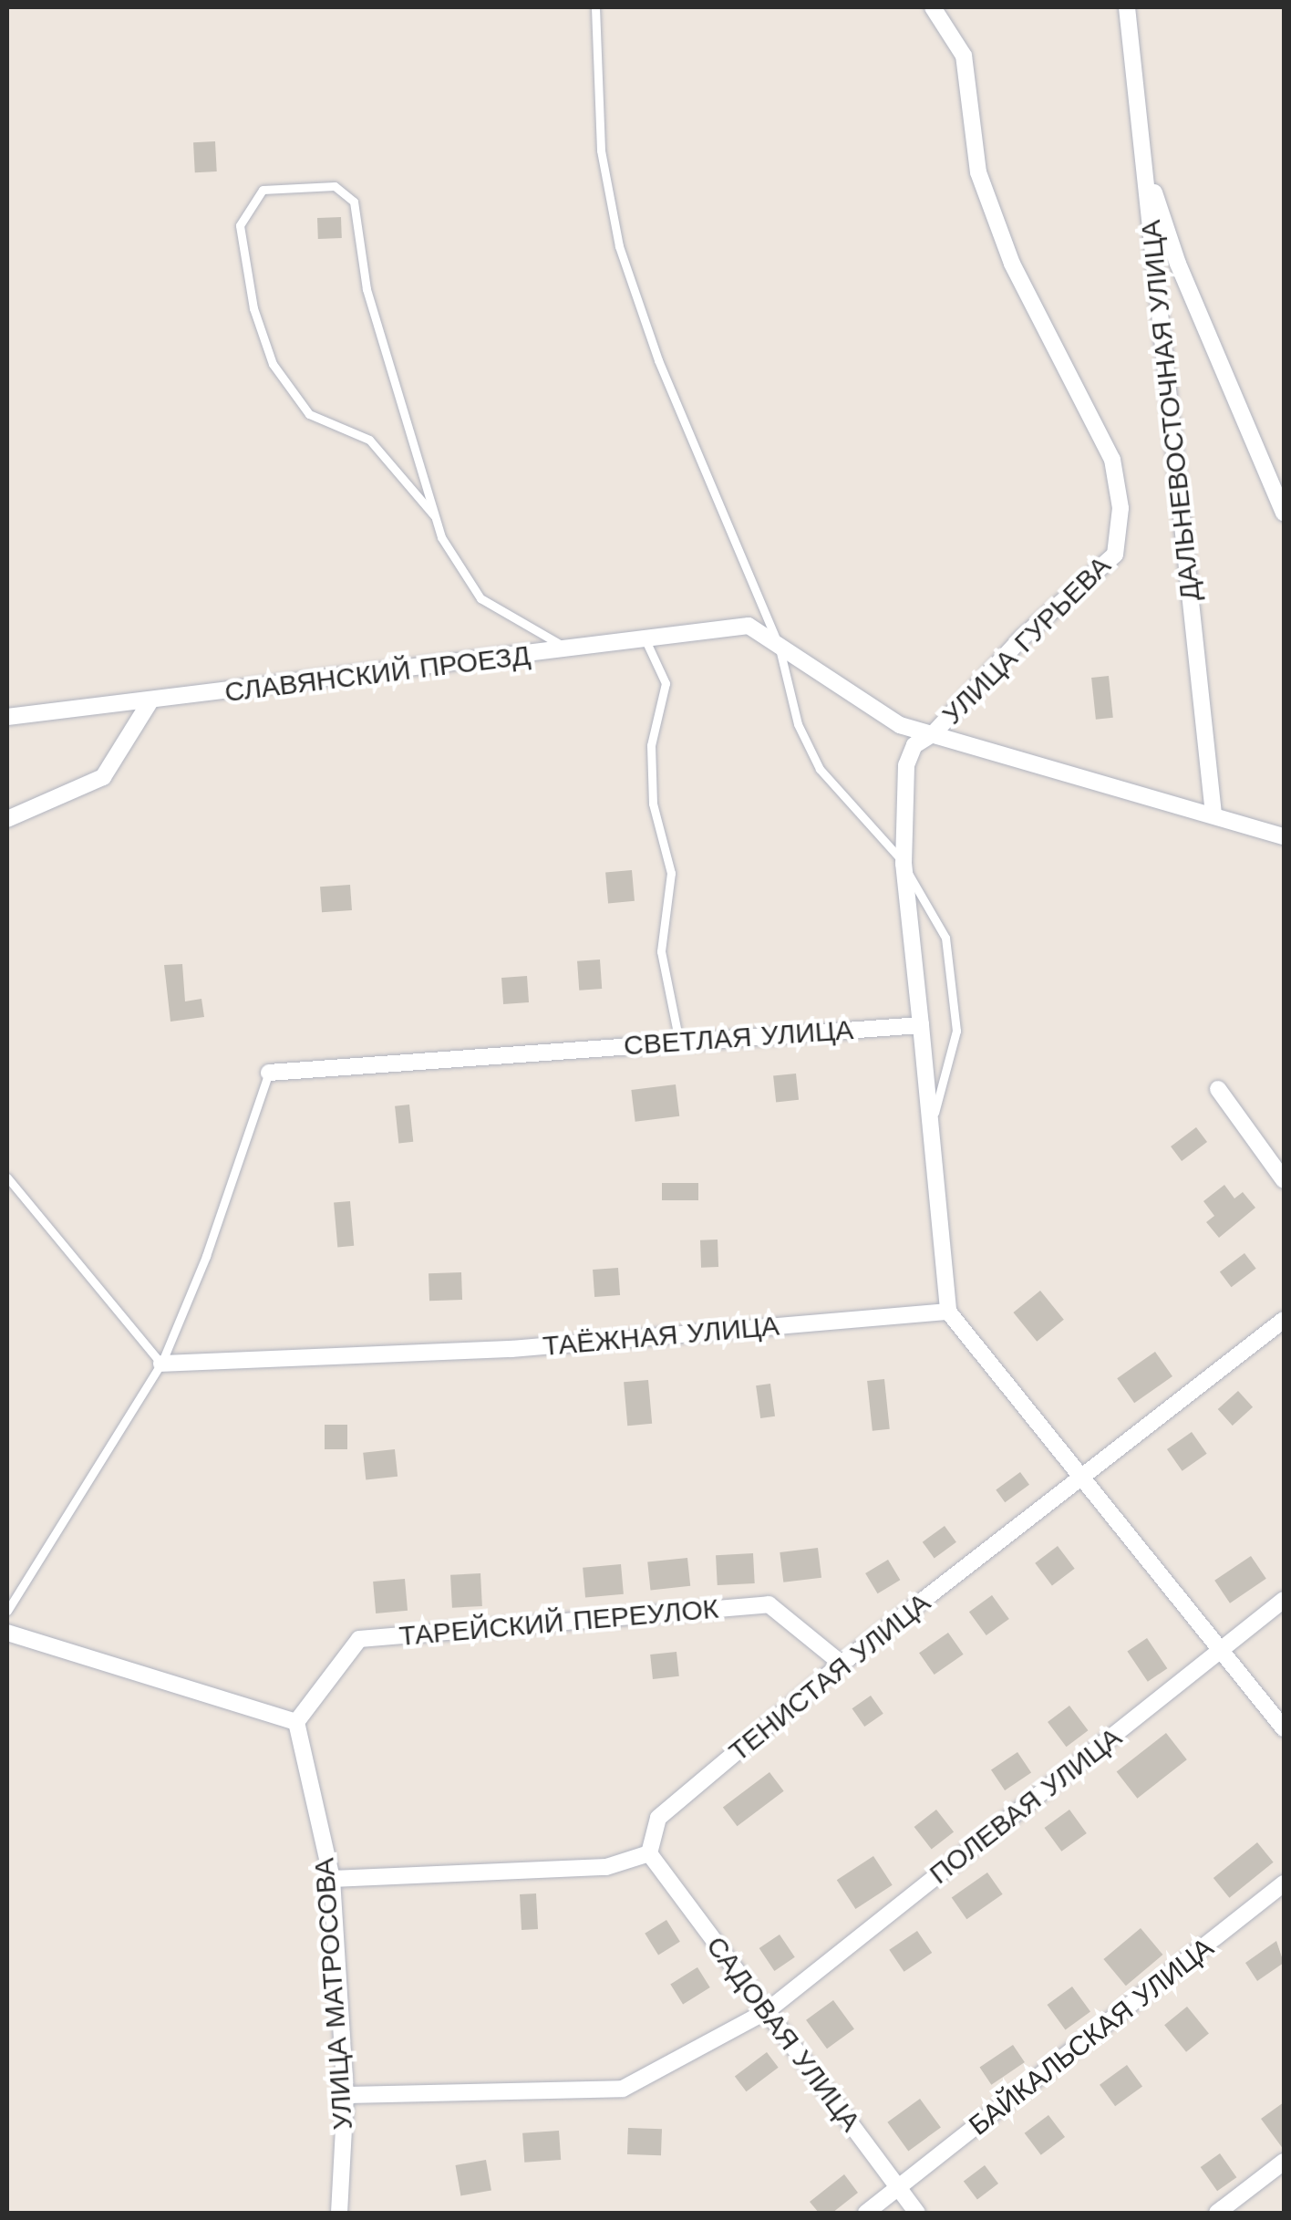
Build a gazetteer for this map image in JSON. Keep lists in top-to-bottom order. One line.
{"streets":{"street":["ДАЛЬНЕВОСТОЧНАЯ УЛИЦА","УЛИЦА ГУРЬЕВА","СЛАВЯНСКИЙ ПРОЕЗД","СВЕТЛАЯ УЛИЦА","ТАЁЖНАЯ УЛИЦА","ТАРЕЙСКИЙ ПЕРЕУЛОК","ТЕНИСТАЯ УЛИЦА","ПОЛЕВАЯ УЛИЦА","УЛИЦА МАТРОСОВА","САДОВАЯ УЛИЦА","БАЙКАЛЬСКАЯ УЛИЦА"]},"crossings":[["УЛИЦА ГУРЬЕВА","СВЕТЛАЯ УЛИЦА"],["ТАРЕЙСКИЙ ПЕРЕУЛОК","ТЕНИСТАЯ УЛИЦА"],["ТАРЕЙСКИЙ ПЕРЕУЛОК","УЛИЦА МАТРОСОВА"],["ТЕНИСТАЯ УЛИЦА","САДОВАЯ УЛИЦА"],["ПОЛЕВАЯ УЛИЦА","УЛИЦА МАТРОСОВА"],["ПОЛЕВАЯ УЛИЦА","САДОВАЯ УЛИЦА"],["САДОВАЯ УЛИЦА","БАЙКАЛЬСКАЯ УЛИЦА"]]}
